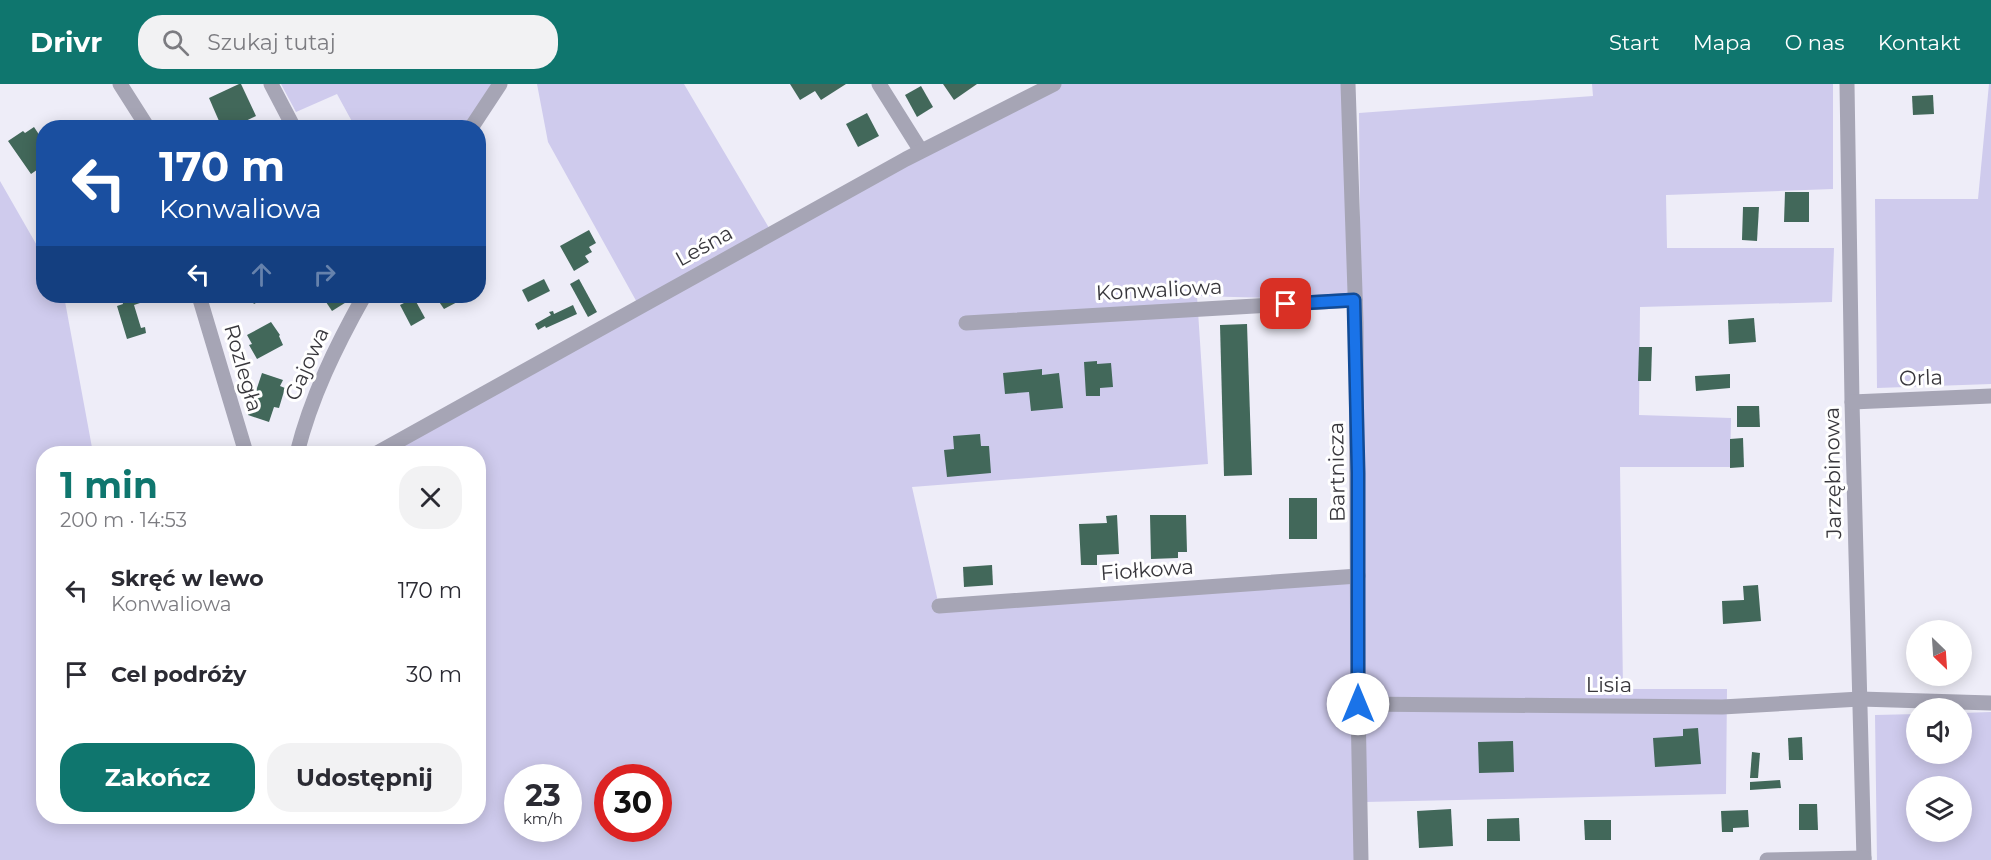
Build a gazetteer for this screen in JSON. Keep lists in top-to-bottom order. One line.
{"streets":{"street":["Leśna","Konwaliowa","Gajowa","Rozległa","Orla","Bartnicza","Jarzębinowa","Fiołkowa","Lisia"]},"crossings":[["Konwaliowa","Bartnicza"],["Orla","Jarzębinowa"],["Bartnicza","Fiołkowa"],["Bartnicza","Lisia"],["Jarzębinowa","Lisia"]],"north":"bottom right","page":{"header":"Drivr","search":"Szukaj tutaj","nav":["Start","Mapa","O nas","Kontakt"],"turn":["170 m","Konwaliowa"],"heading":["1 min","200 m · 14:53"],"list":[{"name":"Skręć w lewo","note":"Konwaliowa","value":"170 m"},{"name":"Cel podróży","value":"30 m"}],"buttons":["Zakończ","Udostępnij"],"speed":"23 km/h","limit":"30"}}
